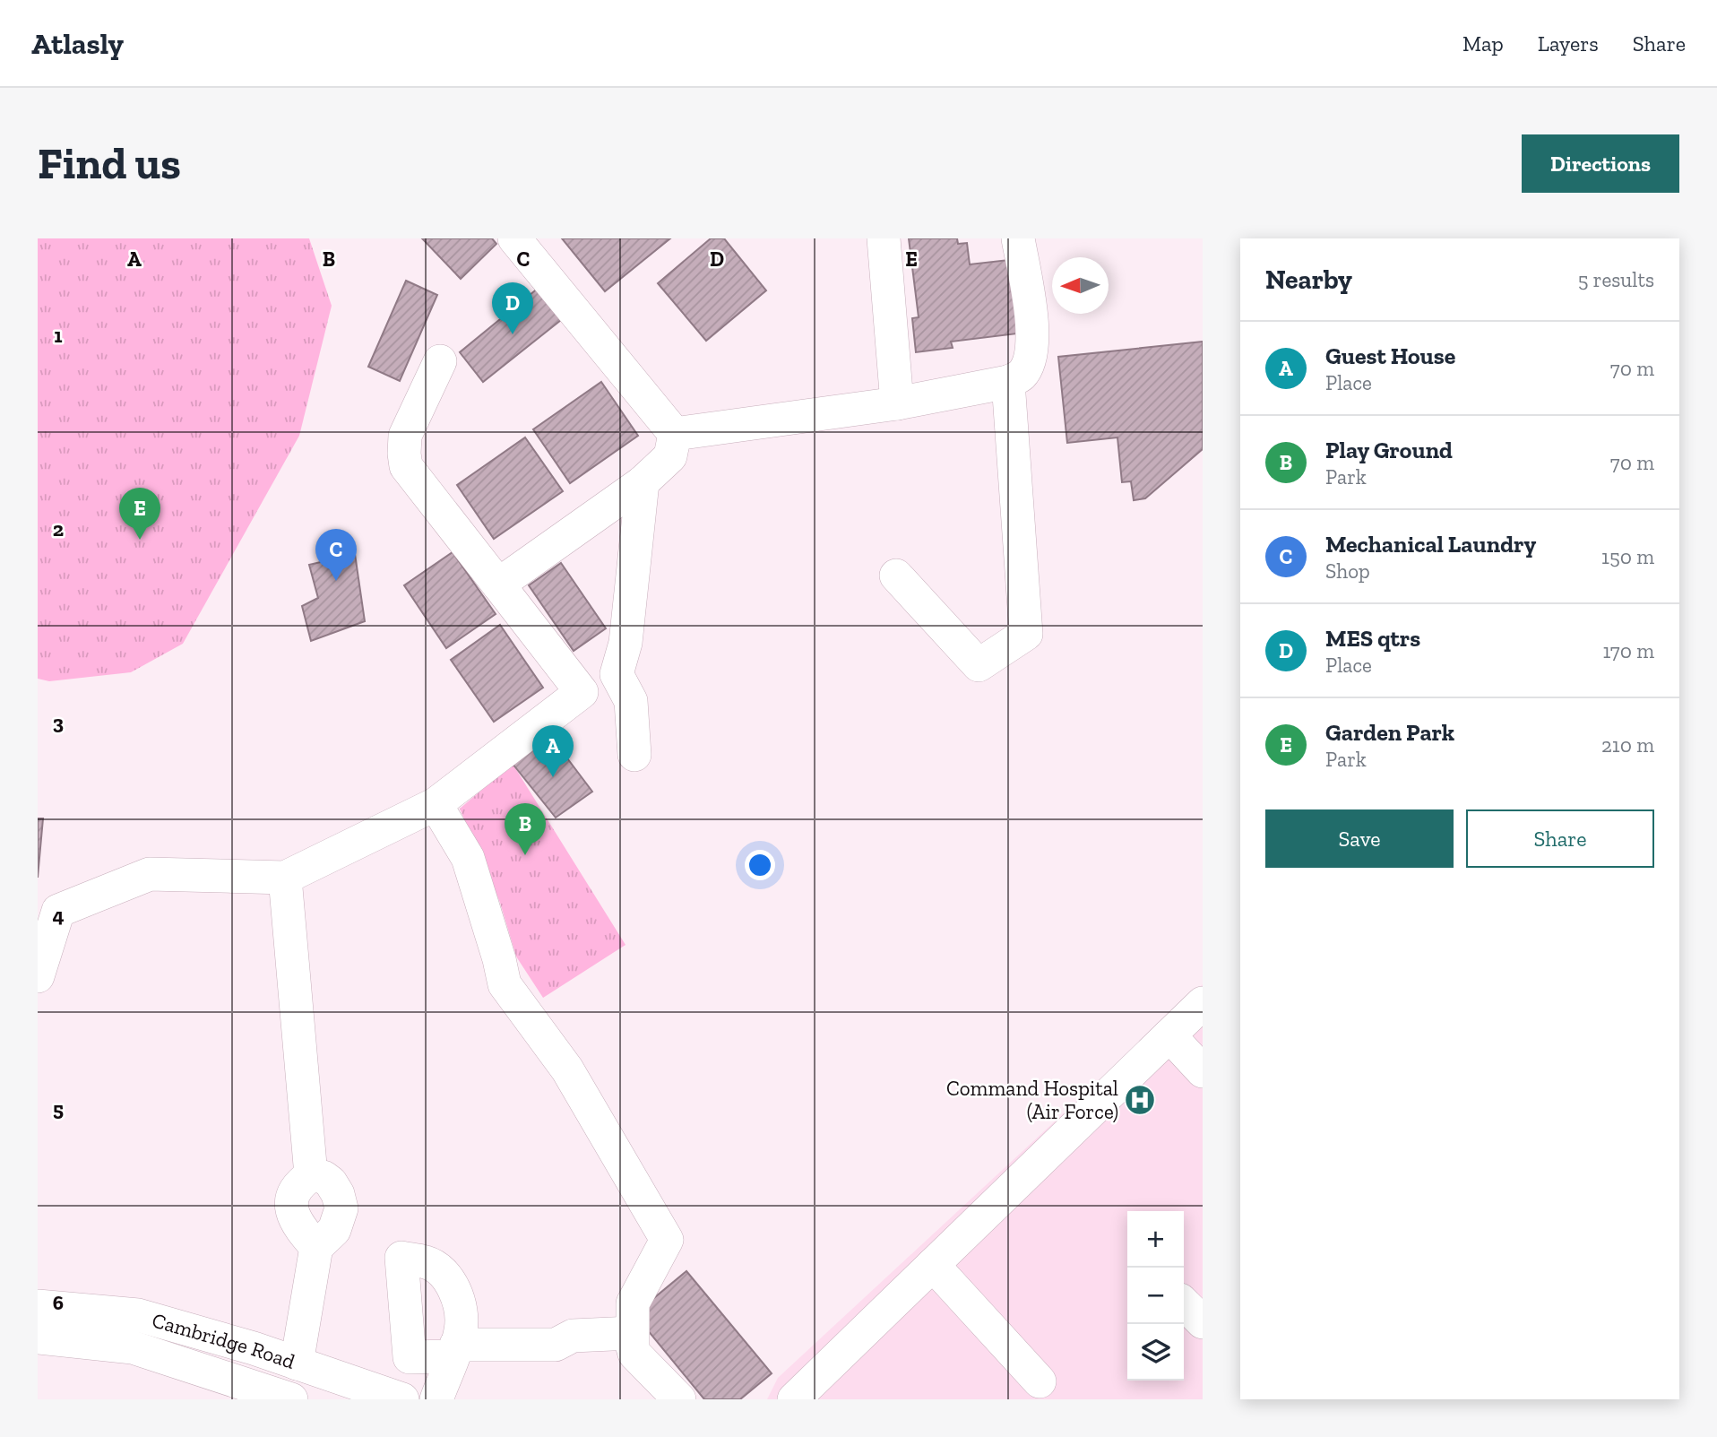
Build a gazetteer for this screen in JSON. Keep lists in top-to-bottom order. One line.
{"streets":{"street":["Cambridge Road"]},"places":{"hospital":["Command Hospital (Air Force)"]},"north":"left","page":{"header":"Atlasly","nav":["Map","Layers","Share"],"buttons":["Directions",["Save","Share"]],"title":"Find us","heading":["Nearby","5 results"],"pins":["D","E","C","A","B"],"list":[{"mark":"A","name":"Guest House","note":"Place","value":"70 m"},{"mark":"B","name":"Play Ground","note":"Park","value":"70 m"},{"mark":"C","name":"Mechanical Laundry","note":"Shop","value":"150 m"},{"mark":"D","name":"MES qtrs","note":"Place","value":"170 m"},{"mark":"E","name":"Garden Park","note":"Park","value":"210 m"}],"map_buttons":["+","−"]},"grid":{"columns":["A","B","C","D","E"],"rows":["1","2","3","4","5","6"]}}
